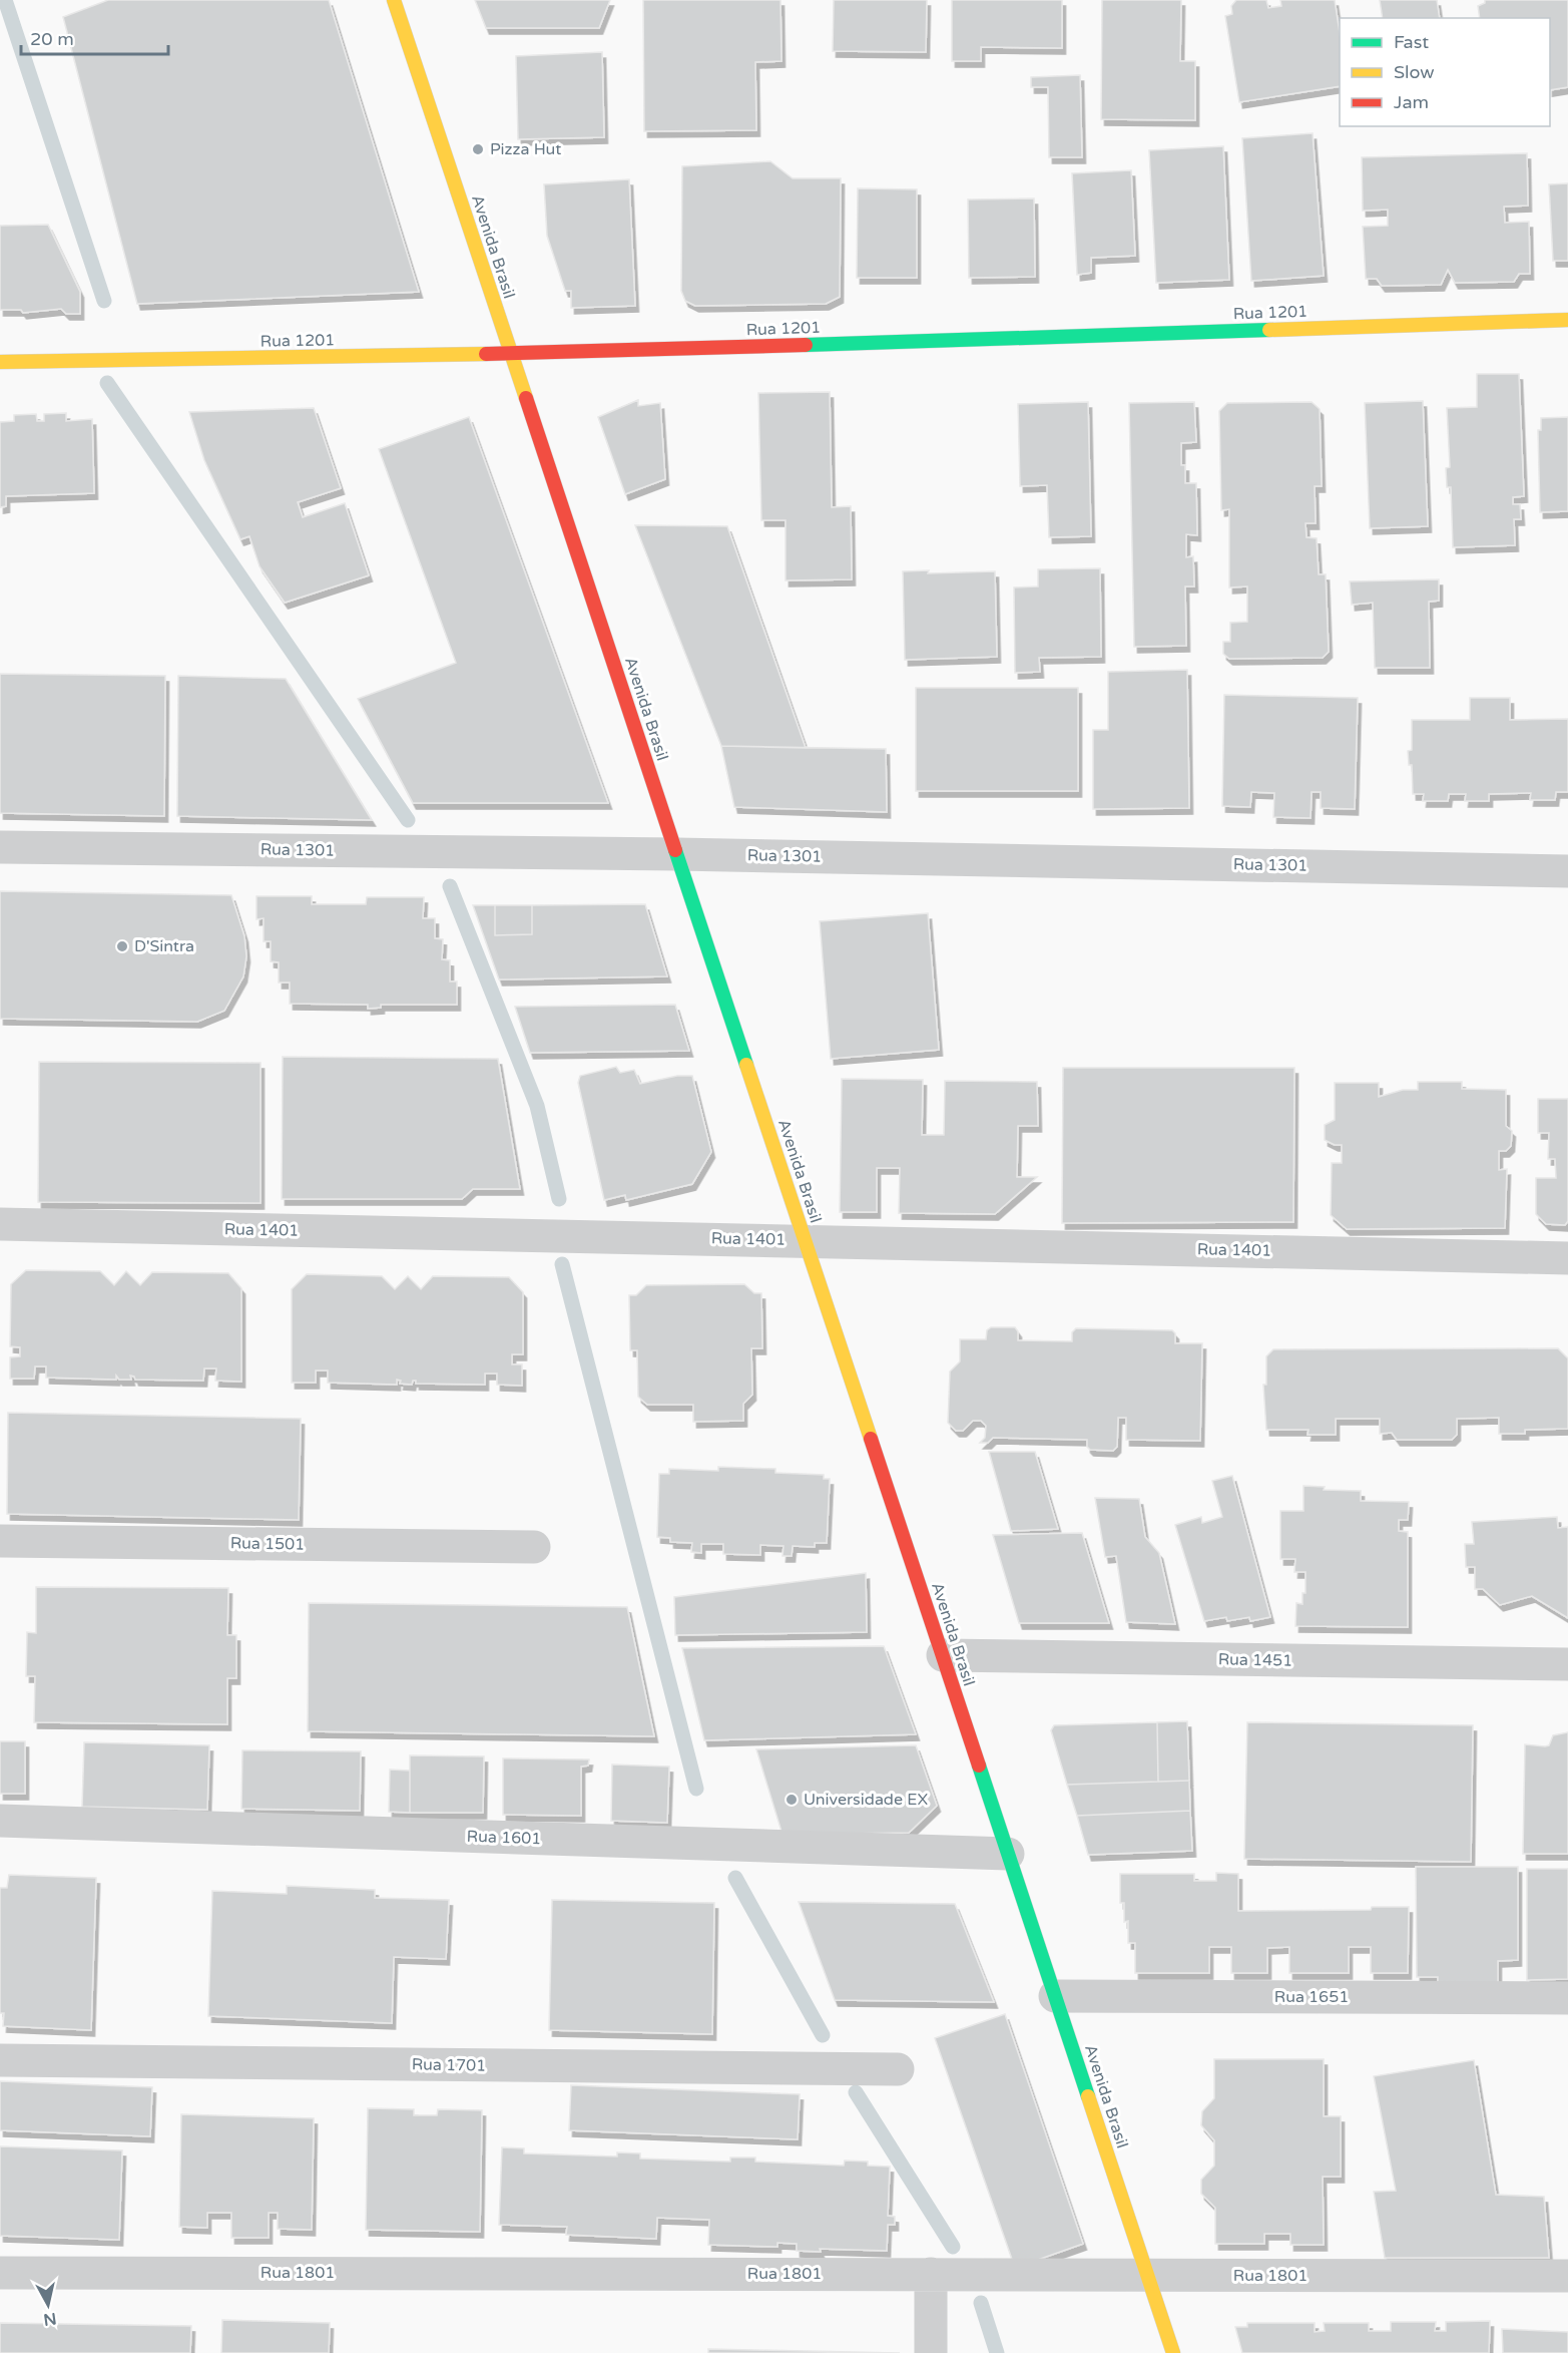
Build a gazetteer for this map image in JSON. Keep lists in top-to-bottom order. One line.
{"streets":{"main road":["Avenida Brasil","Rua 1201"],"street":["Rua 1301","Rua 1401","Rua 1501","Rua 1451","Rua 1601","Rua 1651","Rua 1701","Rua 1801"]},"crossings":[["Avenida Brasil","Rua 1201"],["Avenida Brasil","Rua 1301"],["Avenida Brasil","Rua 1401"],["Avenida Brasil","Rua 1451"],["Avenida Brasil","Rua 1601"],["Avenida Brasil","Rua 1651"],["Avenida Brasil","Rua 1801"]],"places":["Pizza Hut","D'Sintra","Universidade EX"],"legend":["Fast","Slow","Jam"],"scale_bar":"20 m","north":"bottom"}
